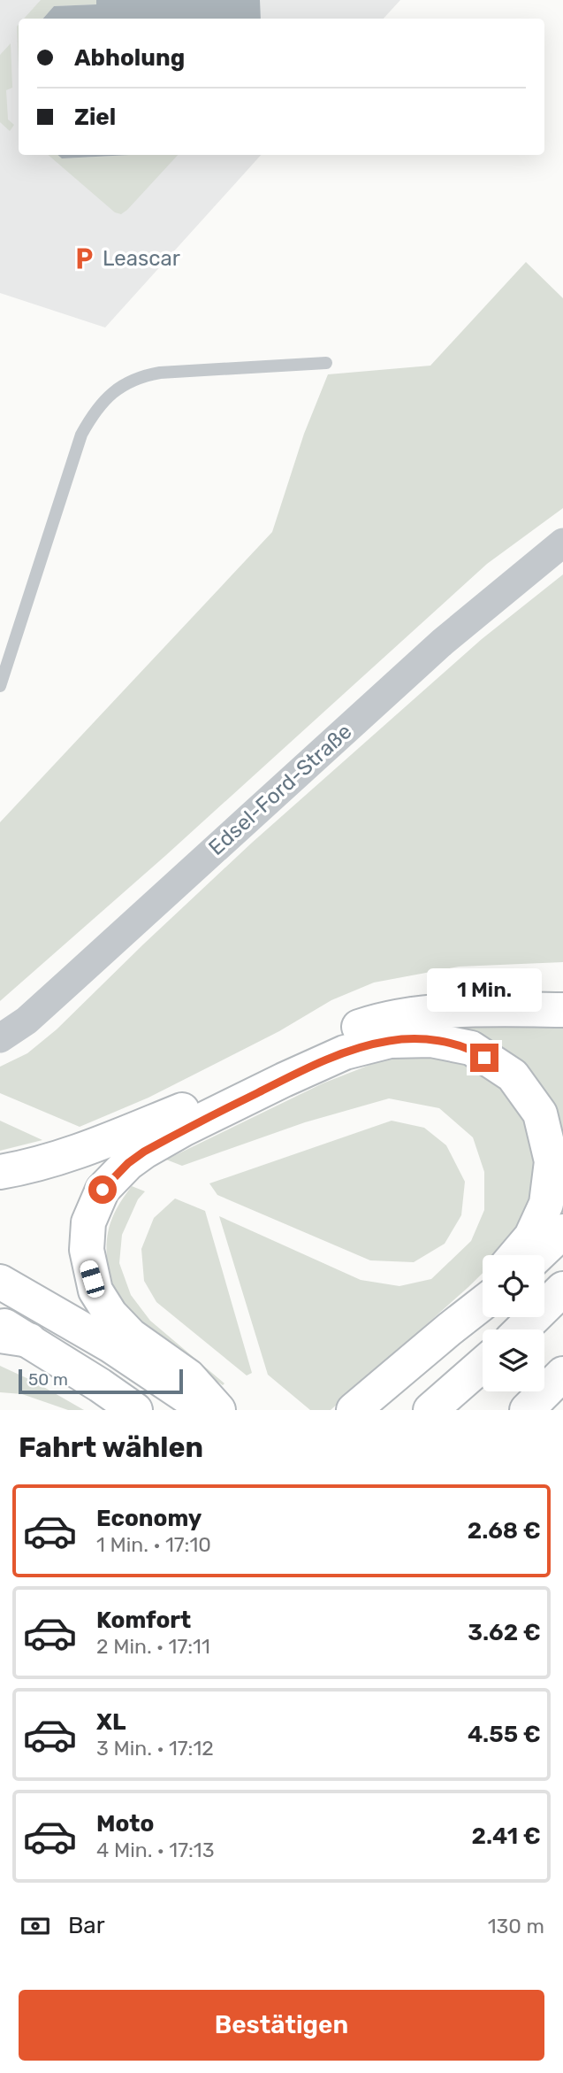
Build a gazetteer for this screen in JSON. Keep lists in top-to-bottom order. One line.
{"streets":{"street":["Edsel-Ford-Straße"]},"places":{"parking":["Leascar"]},"scale_bar":"50 m","page":{"banner":["Abholung","Ziel"],"bubble":"1 Min.","scale":"50 m","heading":"Fahrt wählen","list":[{"name":"Economy","note":"1 Min. · 17:10","value":"2.68 €"},{"name":"Komfort","note":"2 Min. · 17:11","value":"3.62 €"},{"name":"XL","note":"3 Min. · 17:12","value":"4.55 €"},{"name":"Moto","note":"4 Min. · 17:13","value":"2.41 €"}],"pay":["Bar","130 m"],"buttons":"Bestätigen"}}
